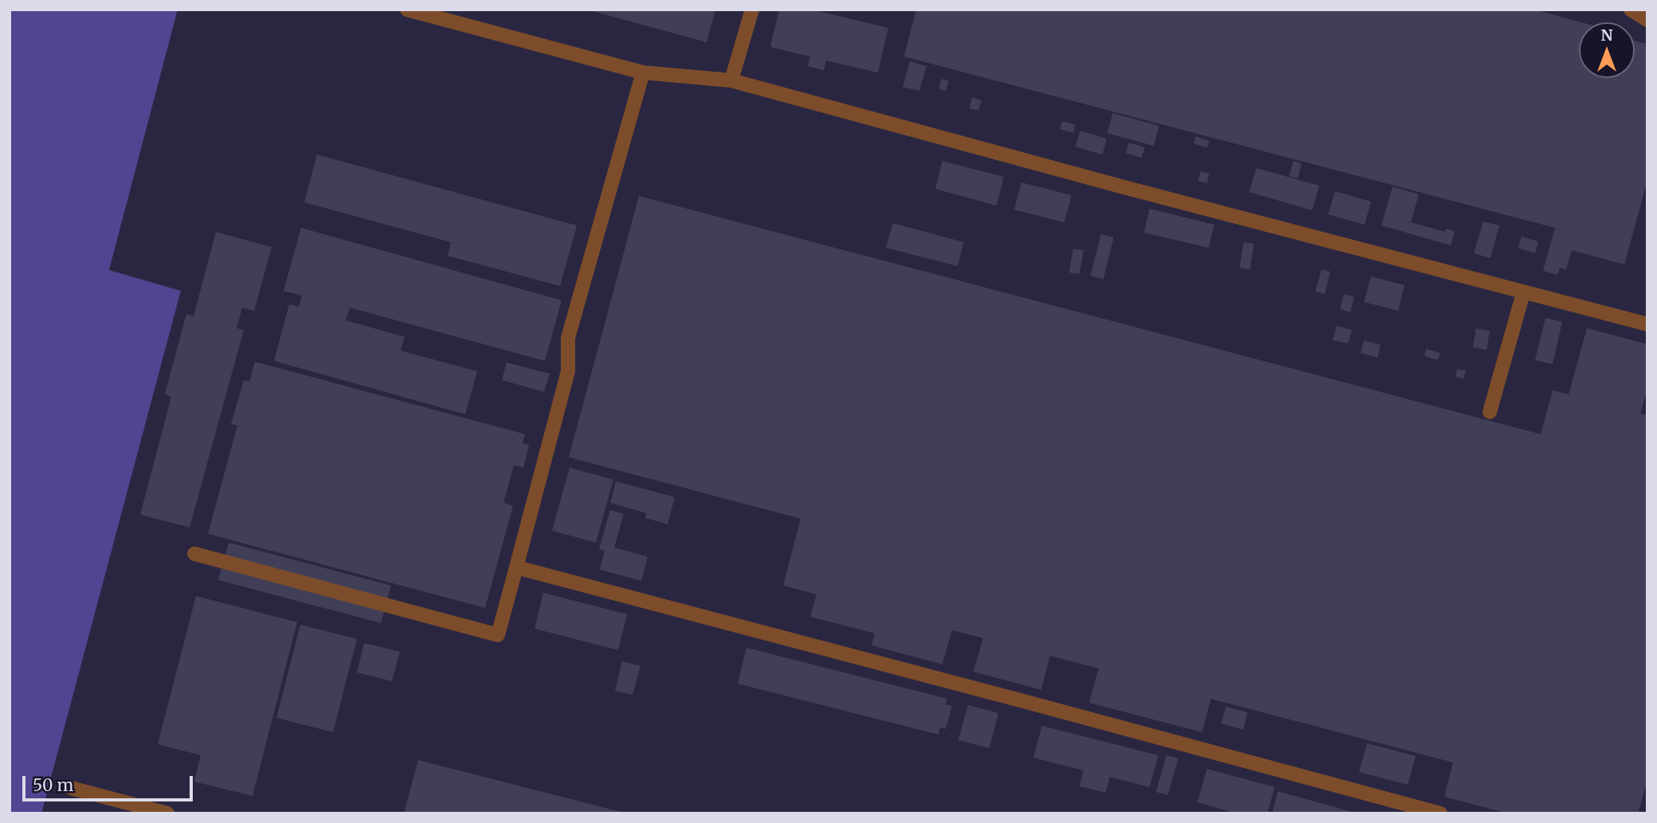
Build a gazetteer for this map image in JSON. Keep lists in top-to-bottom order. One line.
{"scale_bar":"50 m","north":"top"}
